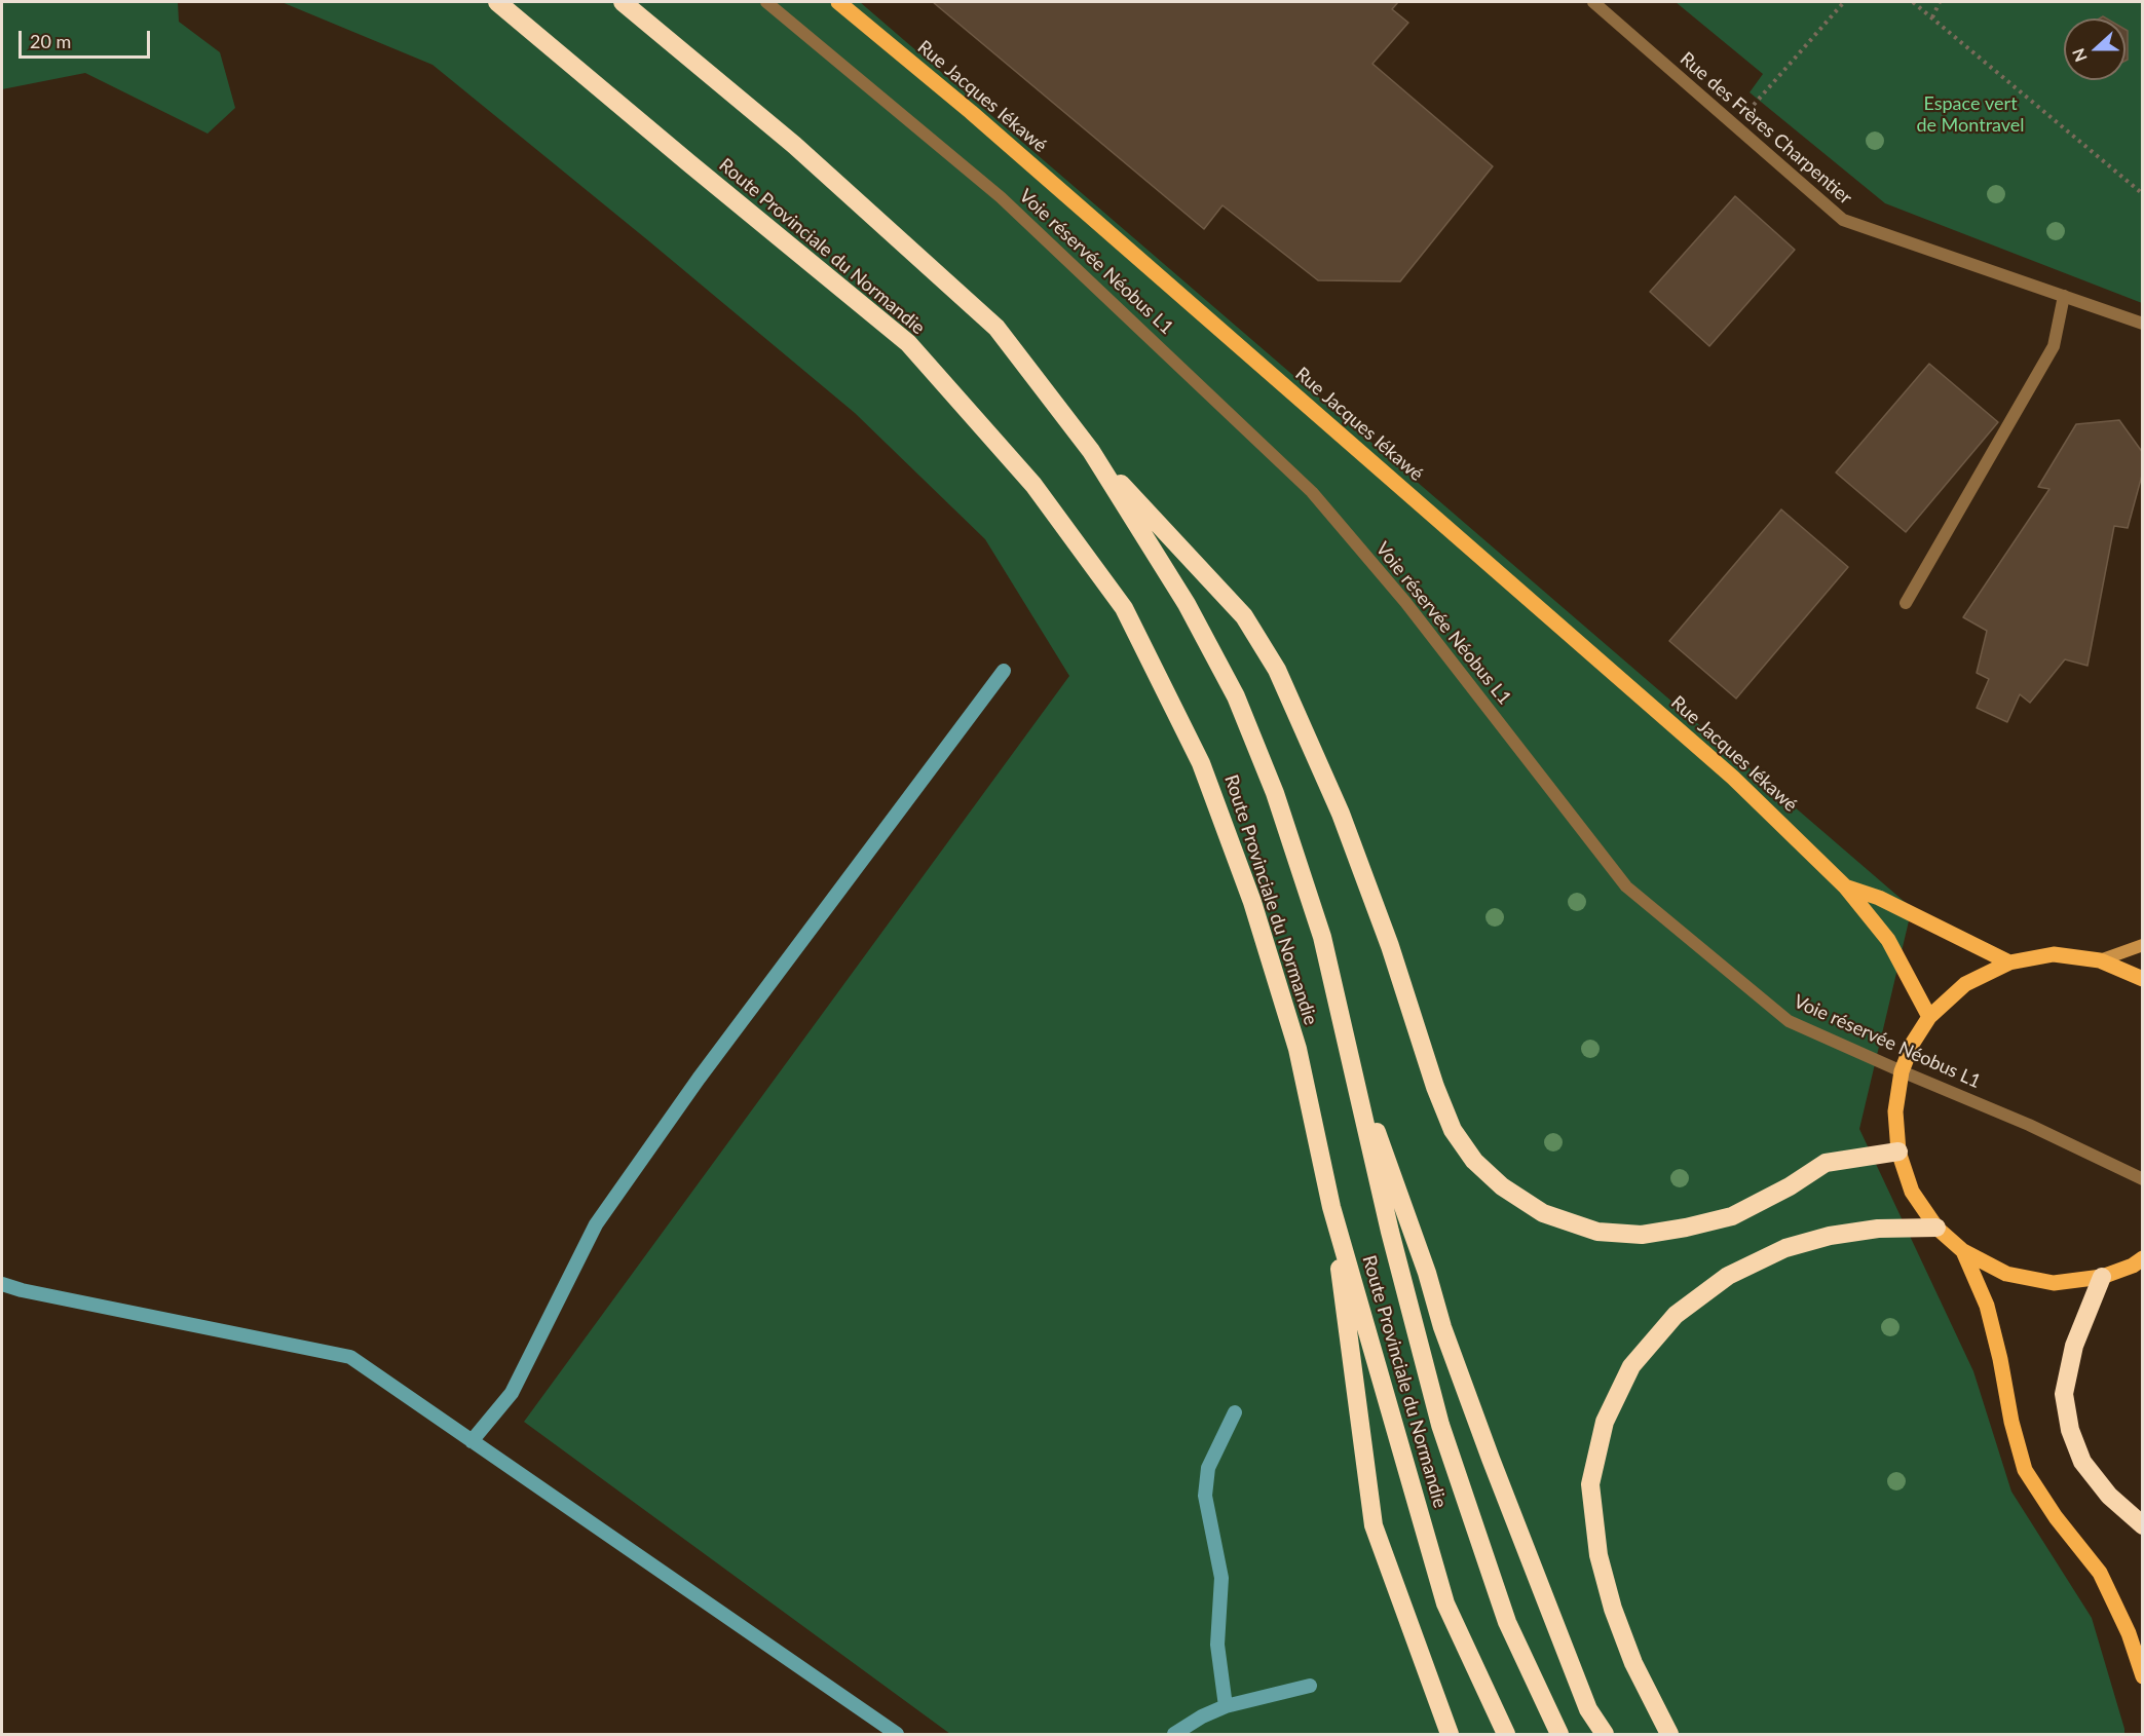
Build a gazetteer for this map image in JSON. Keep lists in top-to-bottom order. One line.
{"streets":{"highway":["Route Provinciale du Normandie"],"main road":["Rue Jacques Iékawé"],"street":["Rue des Frères Charpentier","Voie réservée Néobus L1"]},"parks":["Espace vert de Montravel"],"scale_bar":"20 m","north":"left"}
